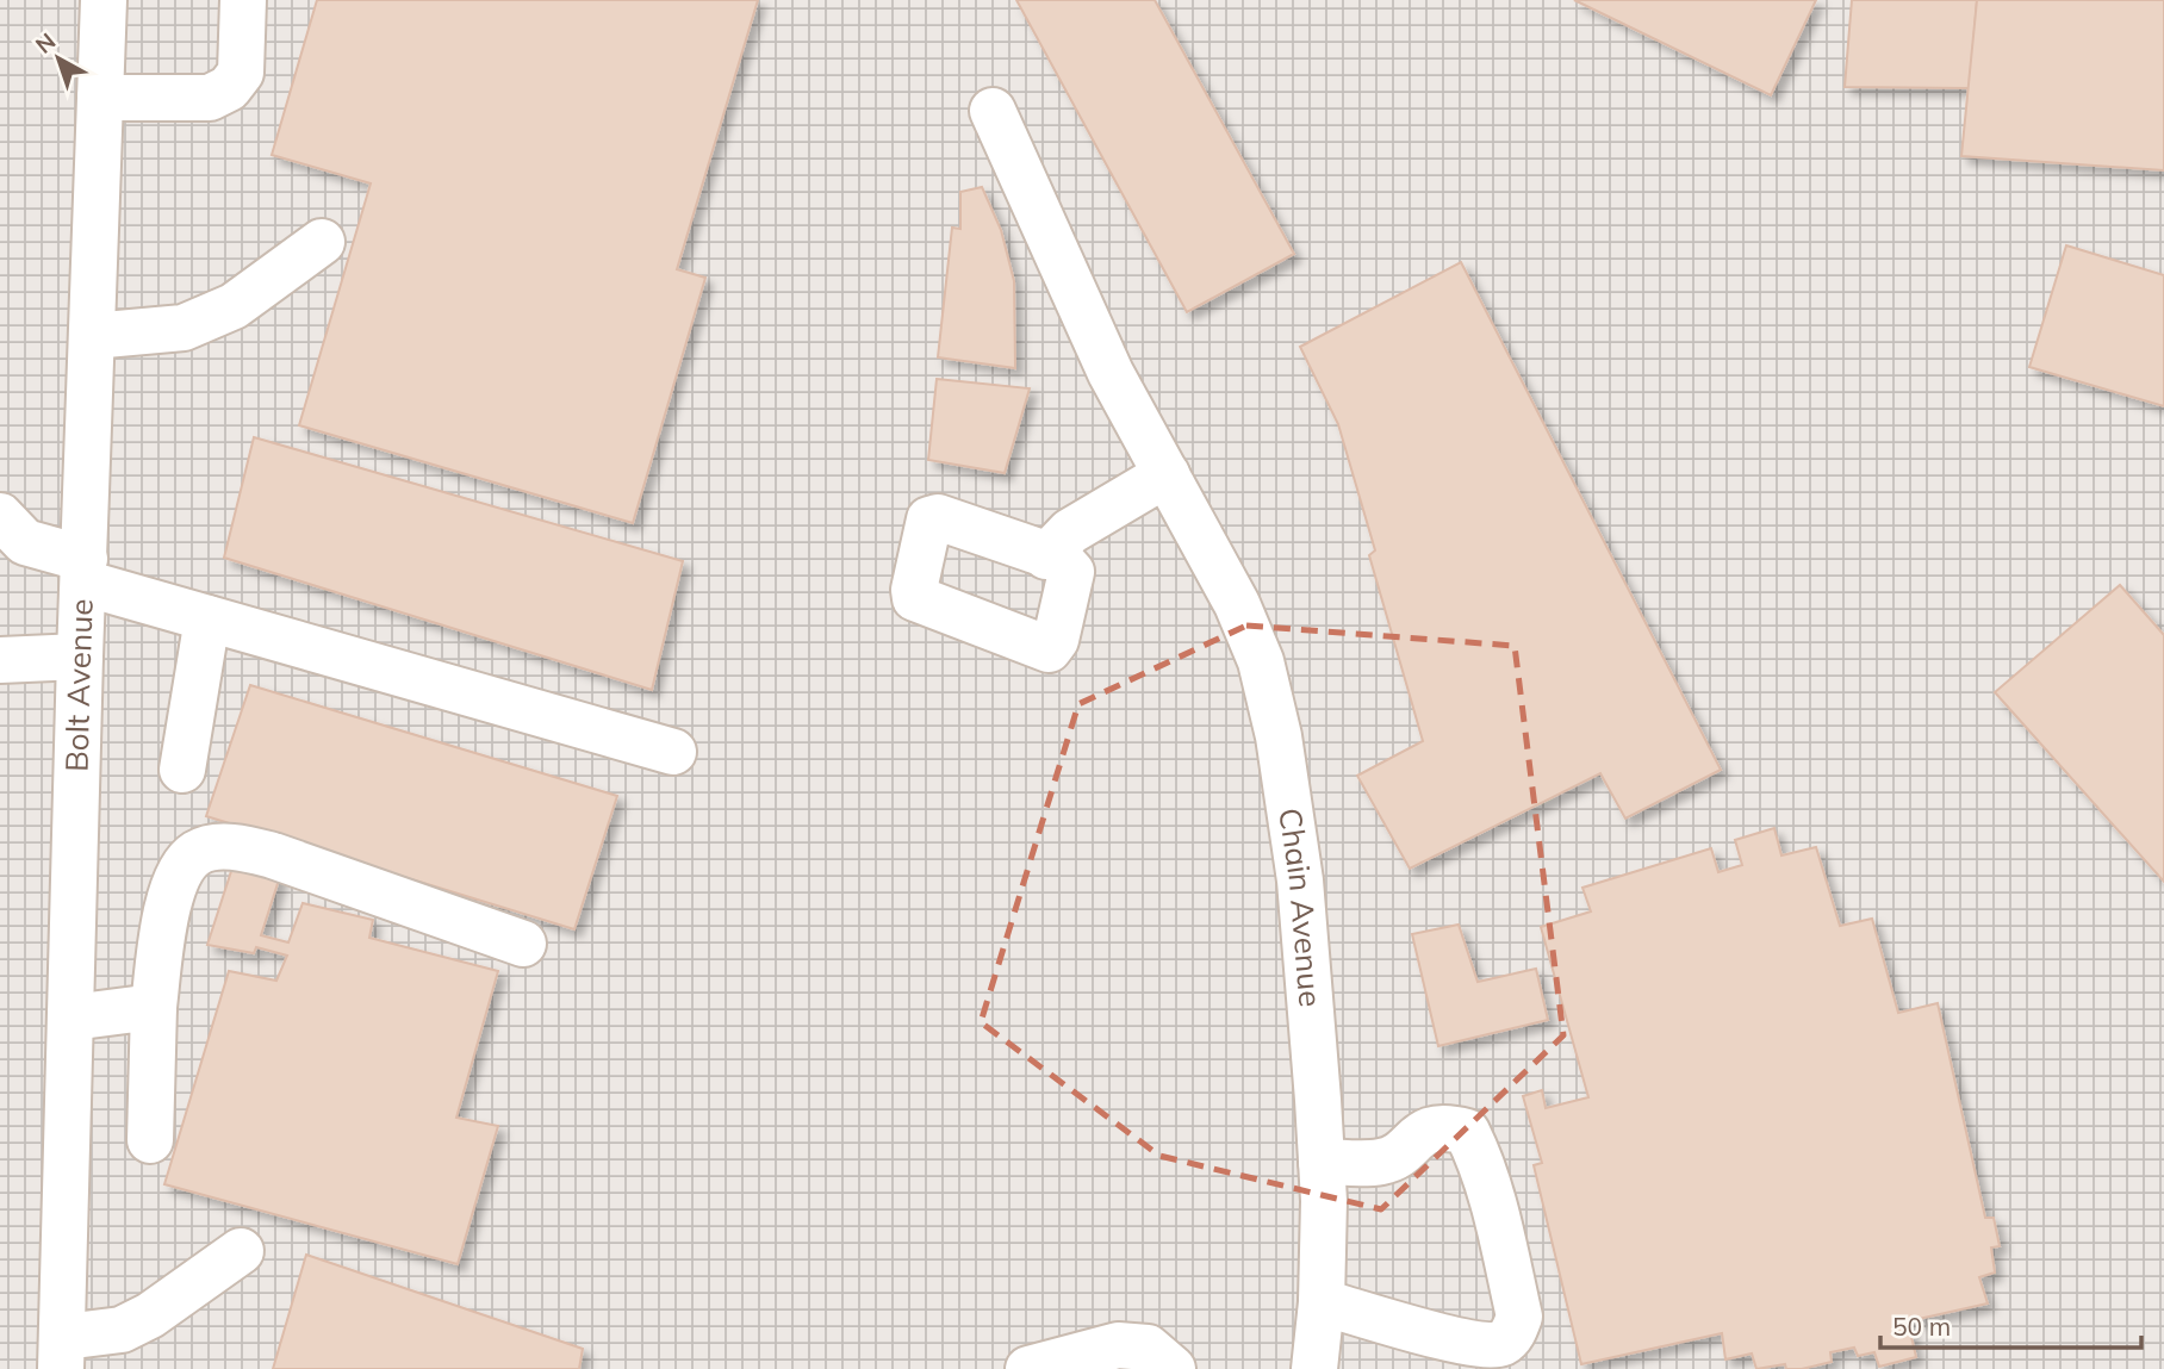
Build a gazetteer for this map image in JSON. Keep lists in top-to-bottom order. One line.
{"streets":{"street":["Bolt Avenue","Chain Avenue"]},"scale_bar":"50 m","north":"top left"}
